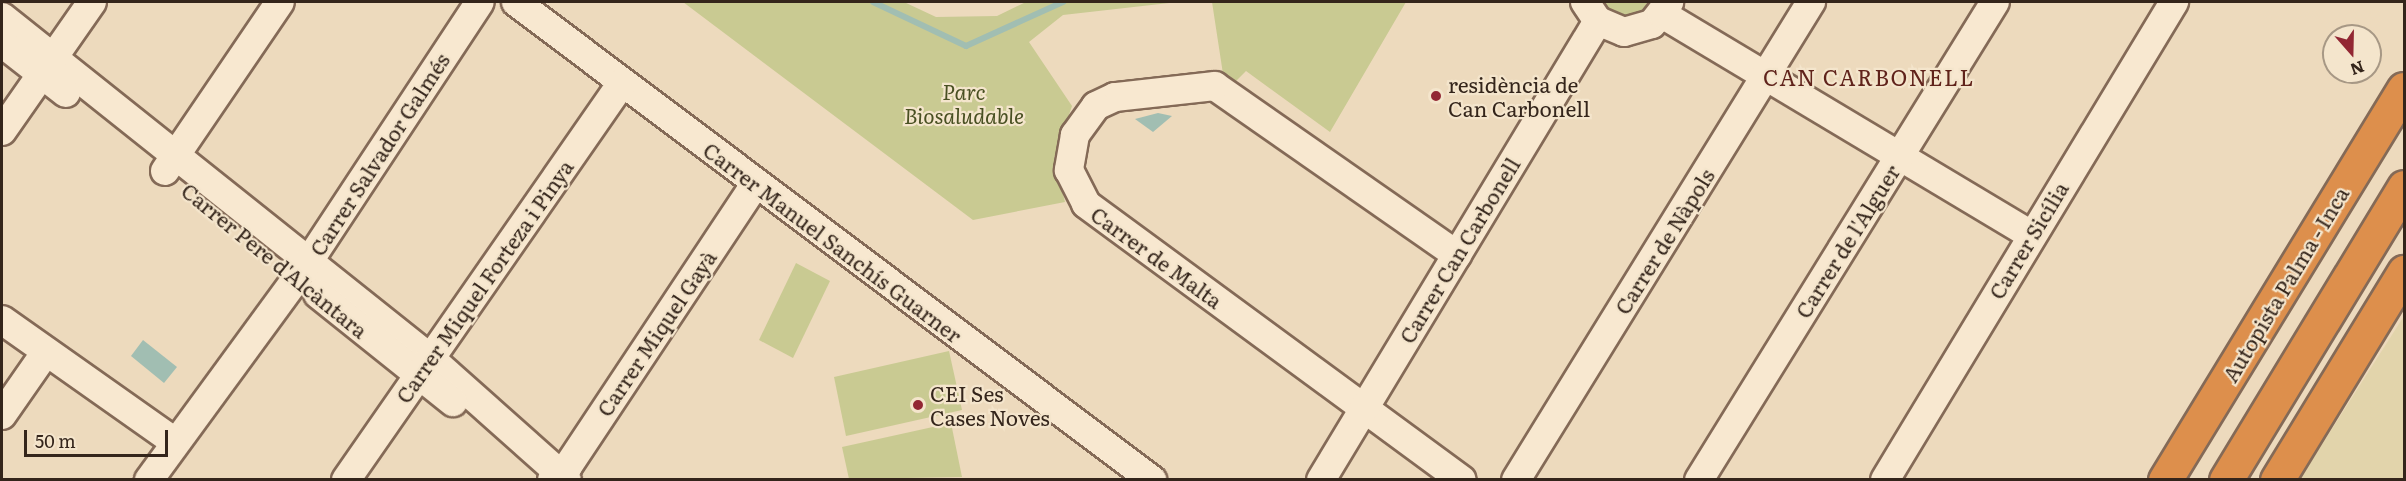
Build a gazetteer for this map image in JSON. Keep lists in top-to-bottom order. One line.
{"streets":{"highway":["Autopista Palma - Inca"],"street":["Carrer Salvador Galmés","Carrer Sicília","Carrer de Nàpols","Carrer de l'Alguer","Carrer Manuel Sanchís Guarner","Carrer Can Carbonell","Carrer de Malta","Carrer Pere d'Alcàntara","Carrer Miquel Forteza i Pinya","Carrer Miquel Gayà"]},"crossings":[["Carrer Salvador Galmés","Carrer Pere d'Alcàntara"],["Carrer Manuel Sanchís Guarner","Carrer Miquel Forteza i Pinya"],["Carrer Manuel Sanchís Guarner","Carrer Miquel Gayà"],["Carrer Can Carbonell","Carrer de Malta"],["Carrer Pere d'Alcàntara","Carrer Miquel Forteza i Pinya"],["Carrer Pere d'Alcàntara","Carrer Miquel Gayà"]],"districts":["CAN CARBONELL"],"parks":["Parc Biosaludable"],"places":["residència de Can Carbonell","CEI Ses Cases Noves"],"scale_bar":"50 m","north":"bottom"}
